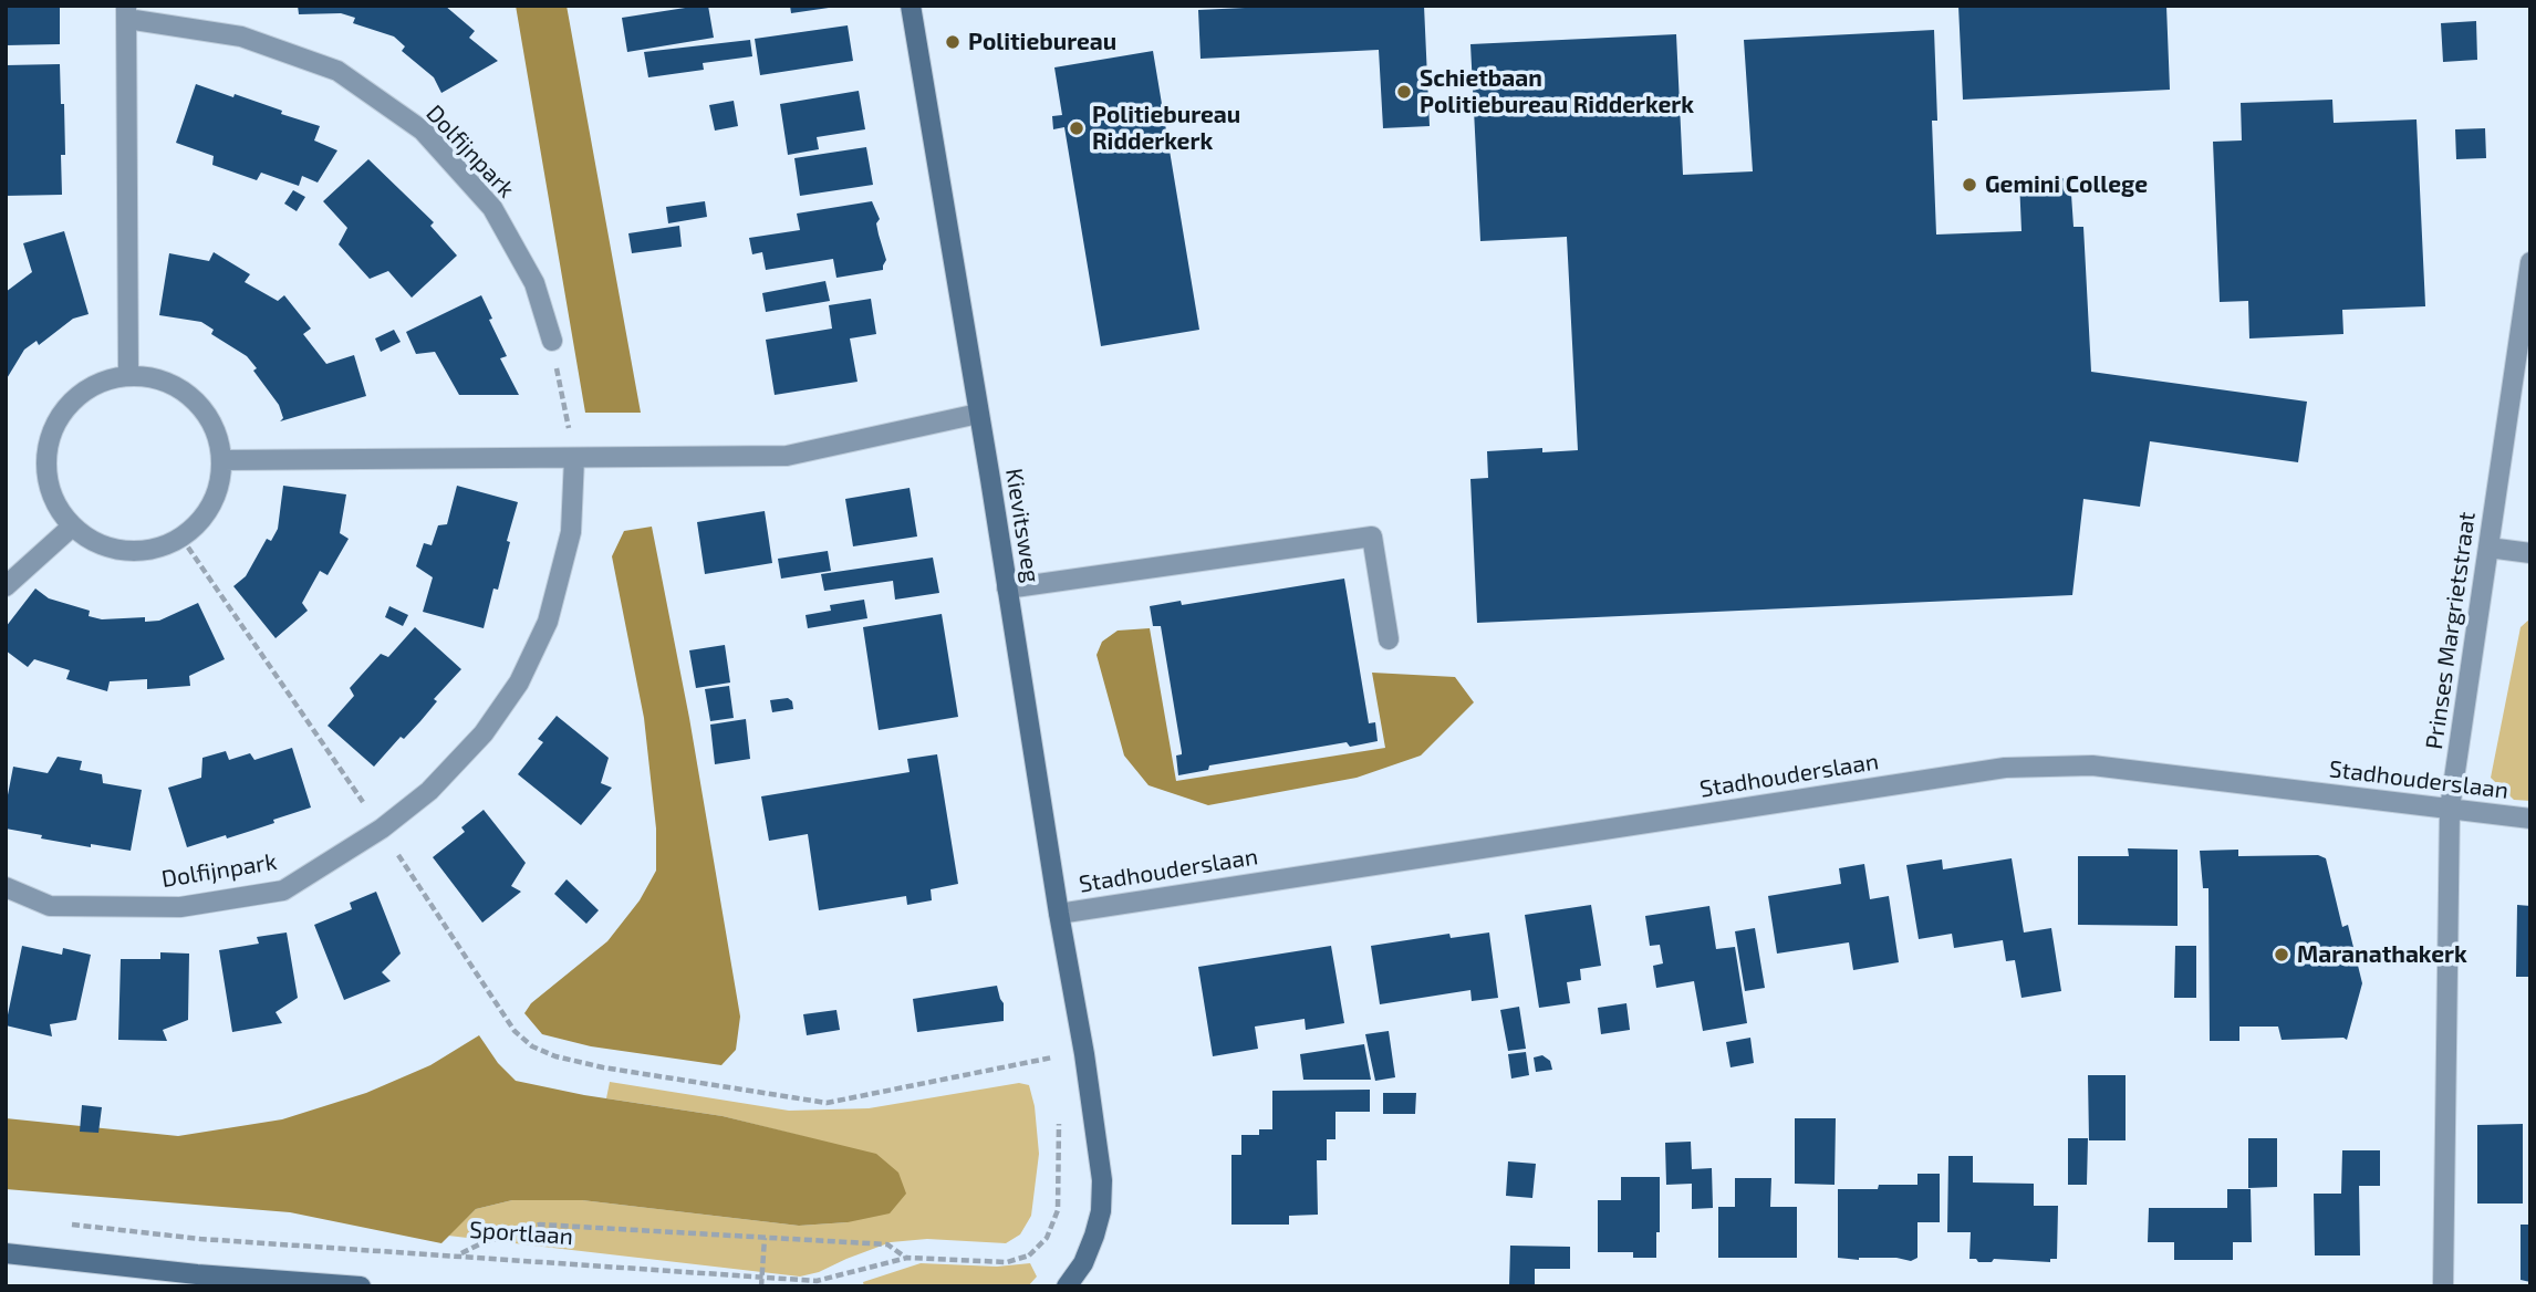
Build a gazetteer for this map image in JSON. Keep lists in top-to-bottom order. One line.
{"streets":{"street":["Dolfijnpark","Kievitsweg","Prinses Margrietstraat","Stadhouderslaan"],"path":["Sportlaan"]},"crossings":[["Kievitsweg","Stadhouderslaan"],["Prinses Margrietstraat","Stadhouderslaan"]],"places":["Politiebureau","Schietbaan Politiebureau Ridderkerk","Politiebureau Ridderkerk","Gemini College","Maranathakerk"]}
